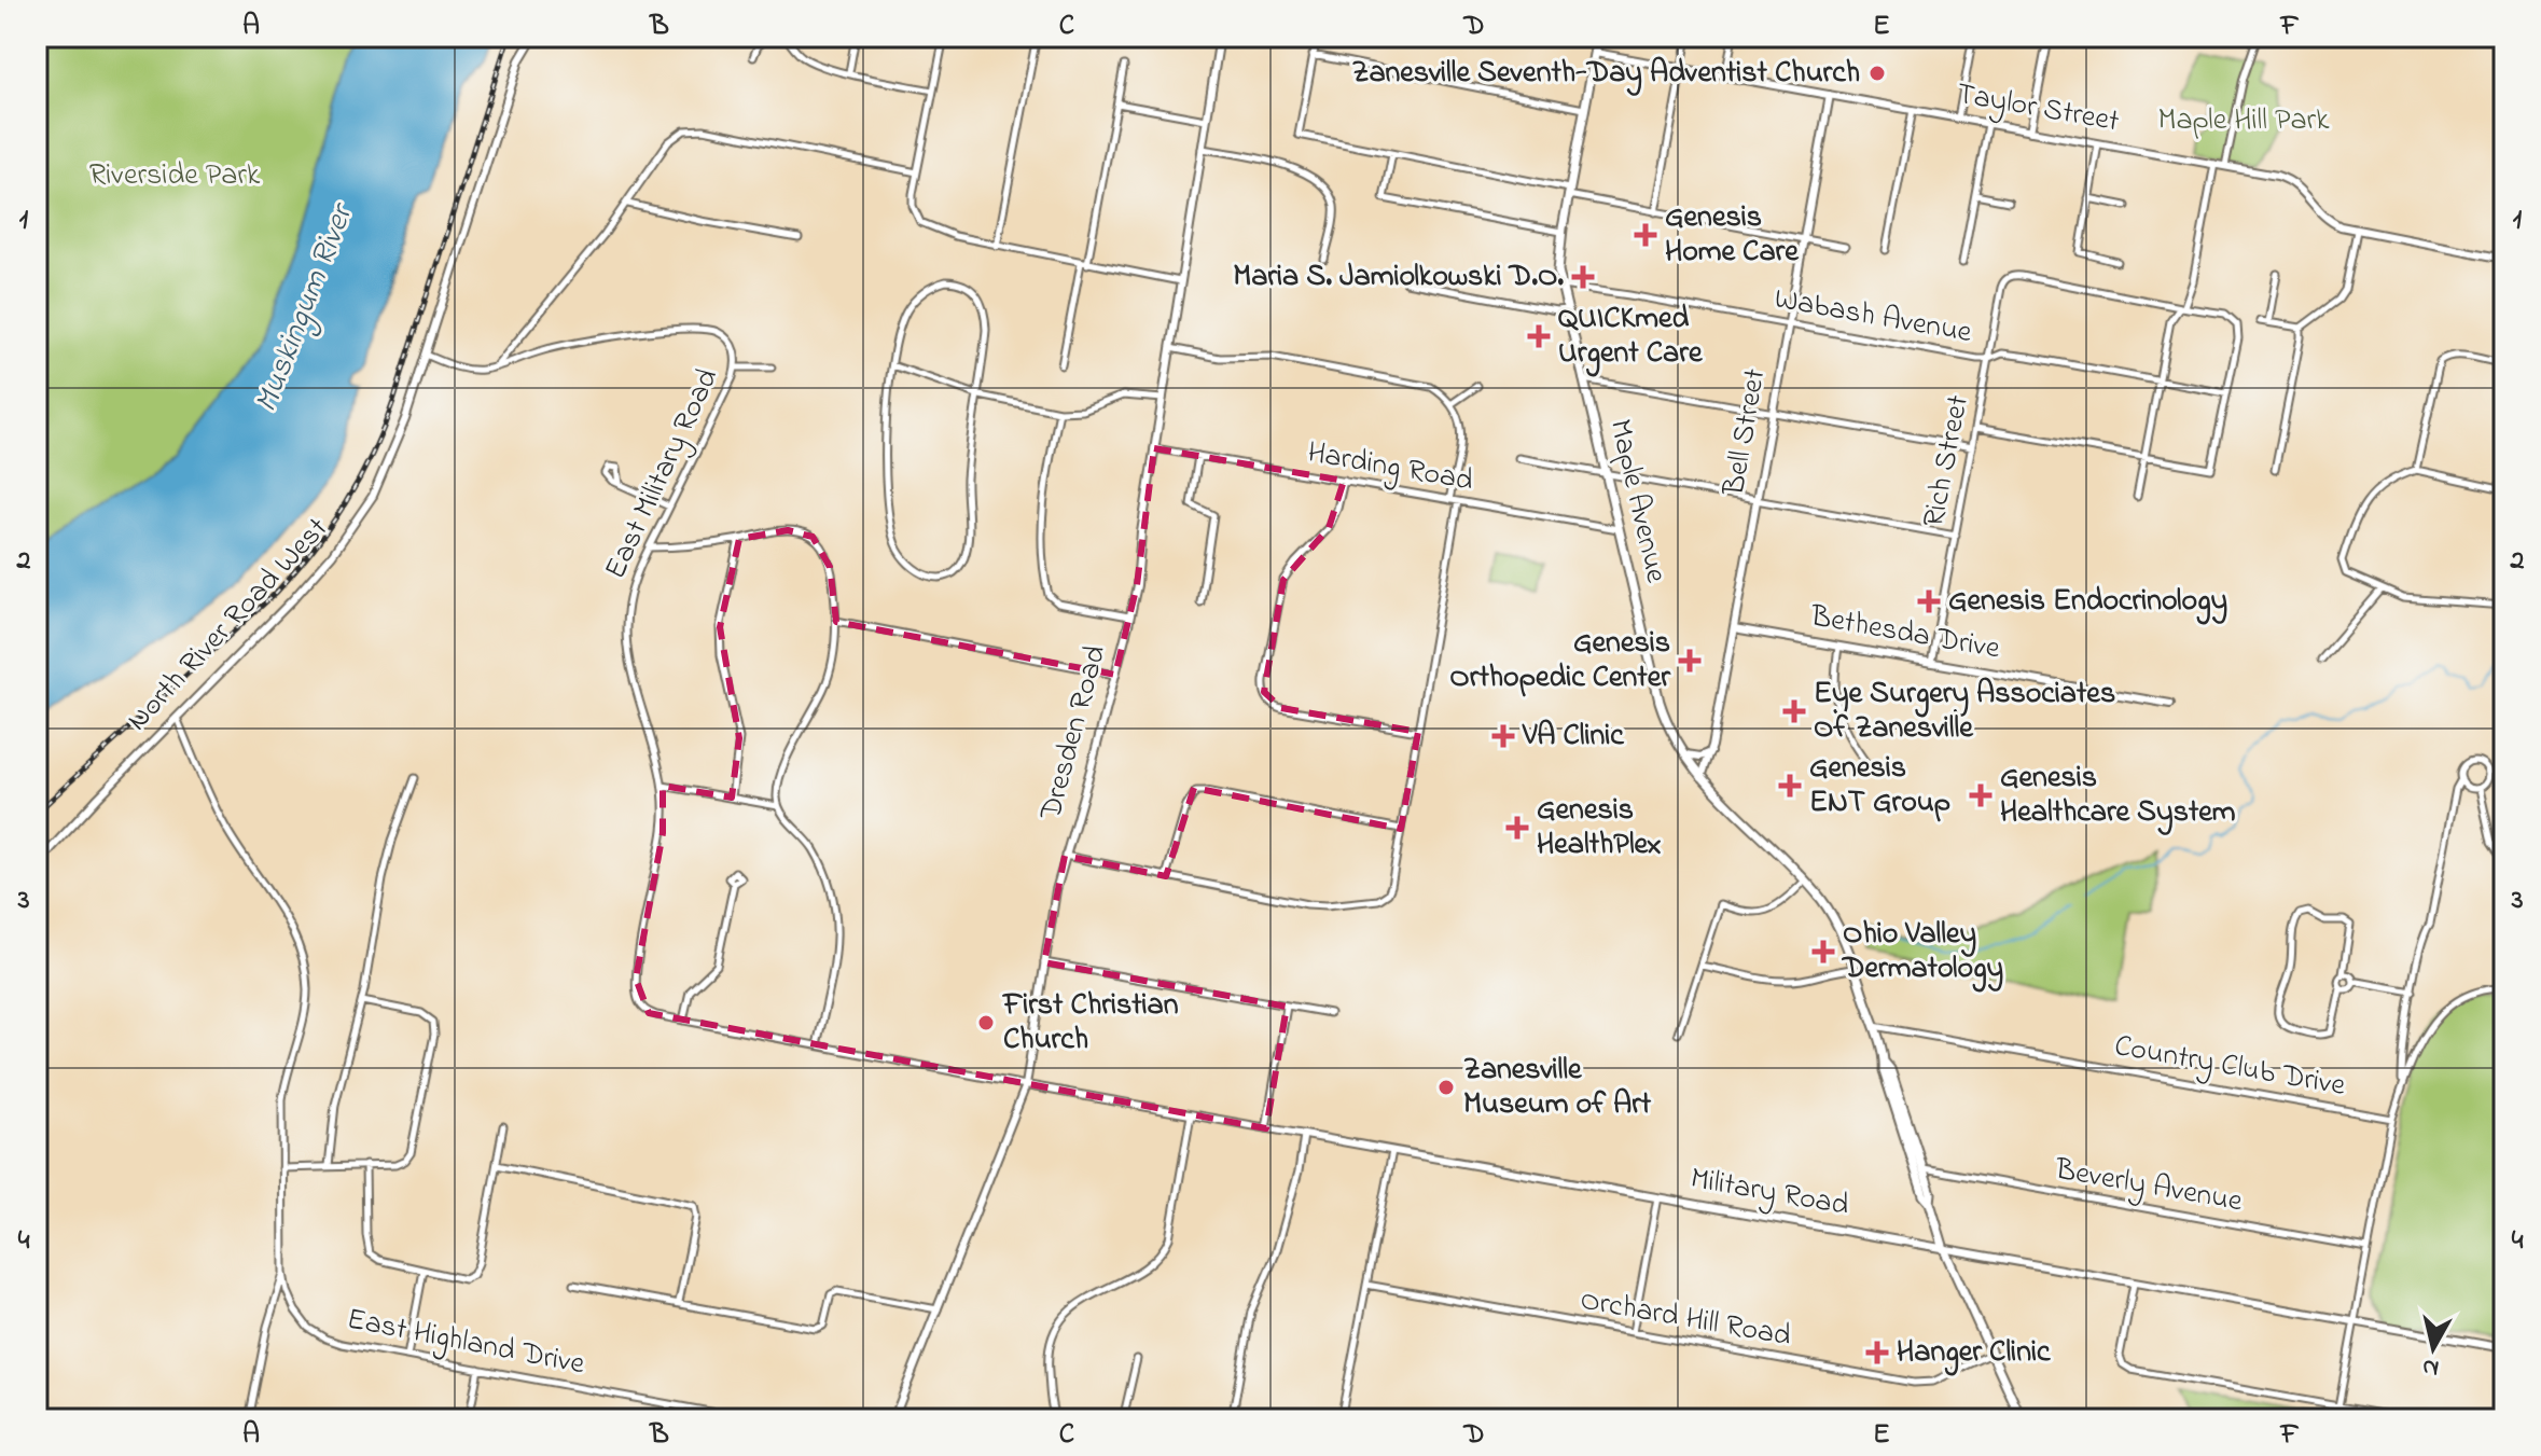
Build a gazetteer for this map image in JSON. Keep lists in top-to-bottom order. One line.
{"streets":{"main road":["Maple Avenue"],"street":["Taylor Street","Wabash Avenue","Bell Street","Rich Street","Harding Road","East Military Road","North River Road West","Bethesda Drive","Dresden Road","Country Club Drive","Beverly Avenue","Military Road","Orchard Hill Road","East Highland Drive"]},"crossings":[["Taylor Street","Bell Street"],["Taylor Street","Maple Avenue"],["Wabash Avenue","Bell Street"],["Wabash Avenue","Rich Street"],["Wabash Avenue","Maple Avenue"],["Bell Street","Maple Avenue"],["Bell Street","Bethesda Drive"],["Rich Street","Bethesda Drive"],["Harding Road","Maple Avenue"],["Harding Road","Dresden Road"],["East Military Road","North River Road West"],["East Military Road","Dresden Road"],["East Military Road","Military Road"],["Maple Avenue","Country Club Drive"],["Maple Avenue","Beverly Avenue"],["Maple Avenue","Military Road"],["Maple Avenue","Orchard Hill Road"],["North River Road West","East Highland Drive"],["Dresden Road","Military Road"]],"water":["Muskingum River"],"parks":["Maple Hill Park","Riverside Park"],"places":{"other":["Zanesville Seventh-Day Adventist Church","First Christian Church","Zanesville Museum of Art"],"health":["Genesis Home Care","Maria S. Jamiolkowski D.O.","QUICKmed Urgent Care","Genesis Endocrinology","Genesis Orthopedic Center","Eye Surgery Associates Of Zanesville","VA Clinic","Genesis ENT Group","Genesis Healthcare System","Genesis HealthPlex","Ohio Valley Dermatology","Hanger Clinic"]},"north":"bottom","grid":{"columns":["A","B","C","D","E","F"],"rows":["1","2","3","4"]}}
